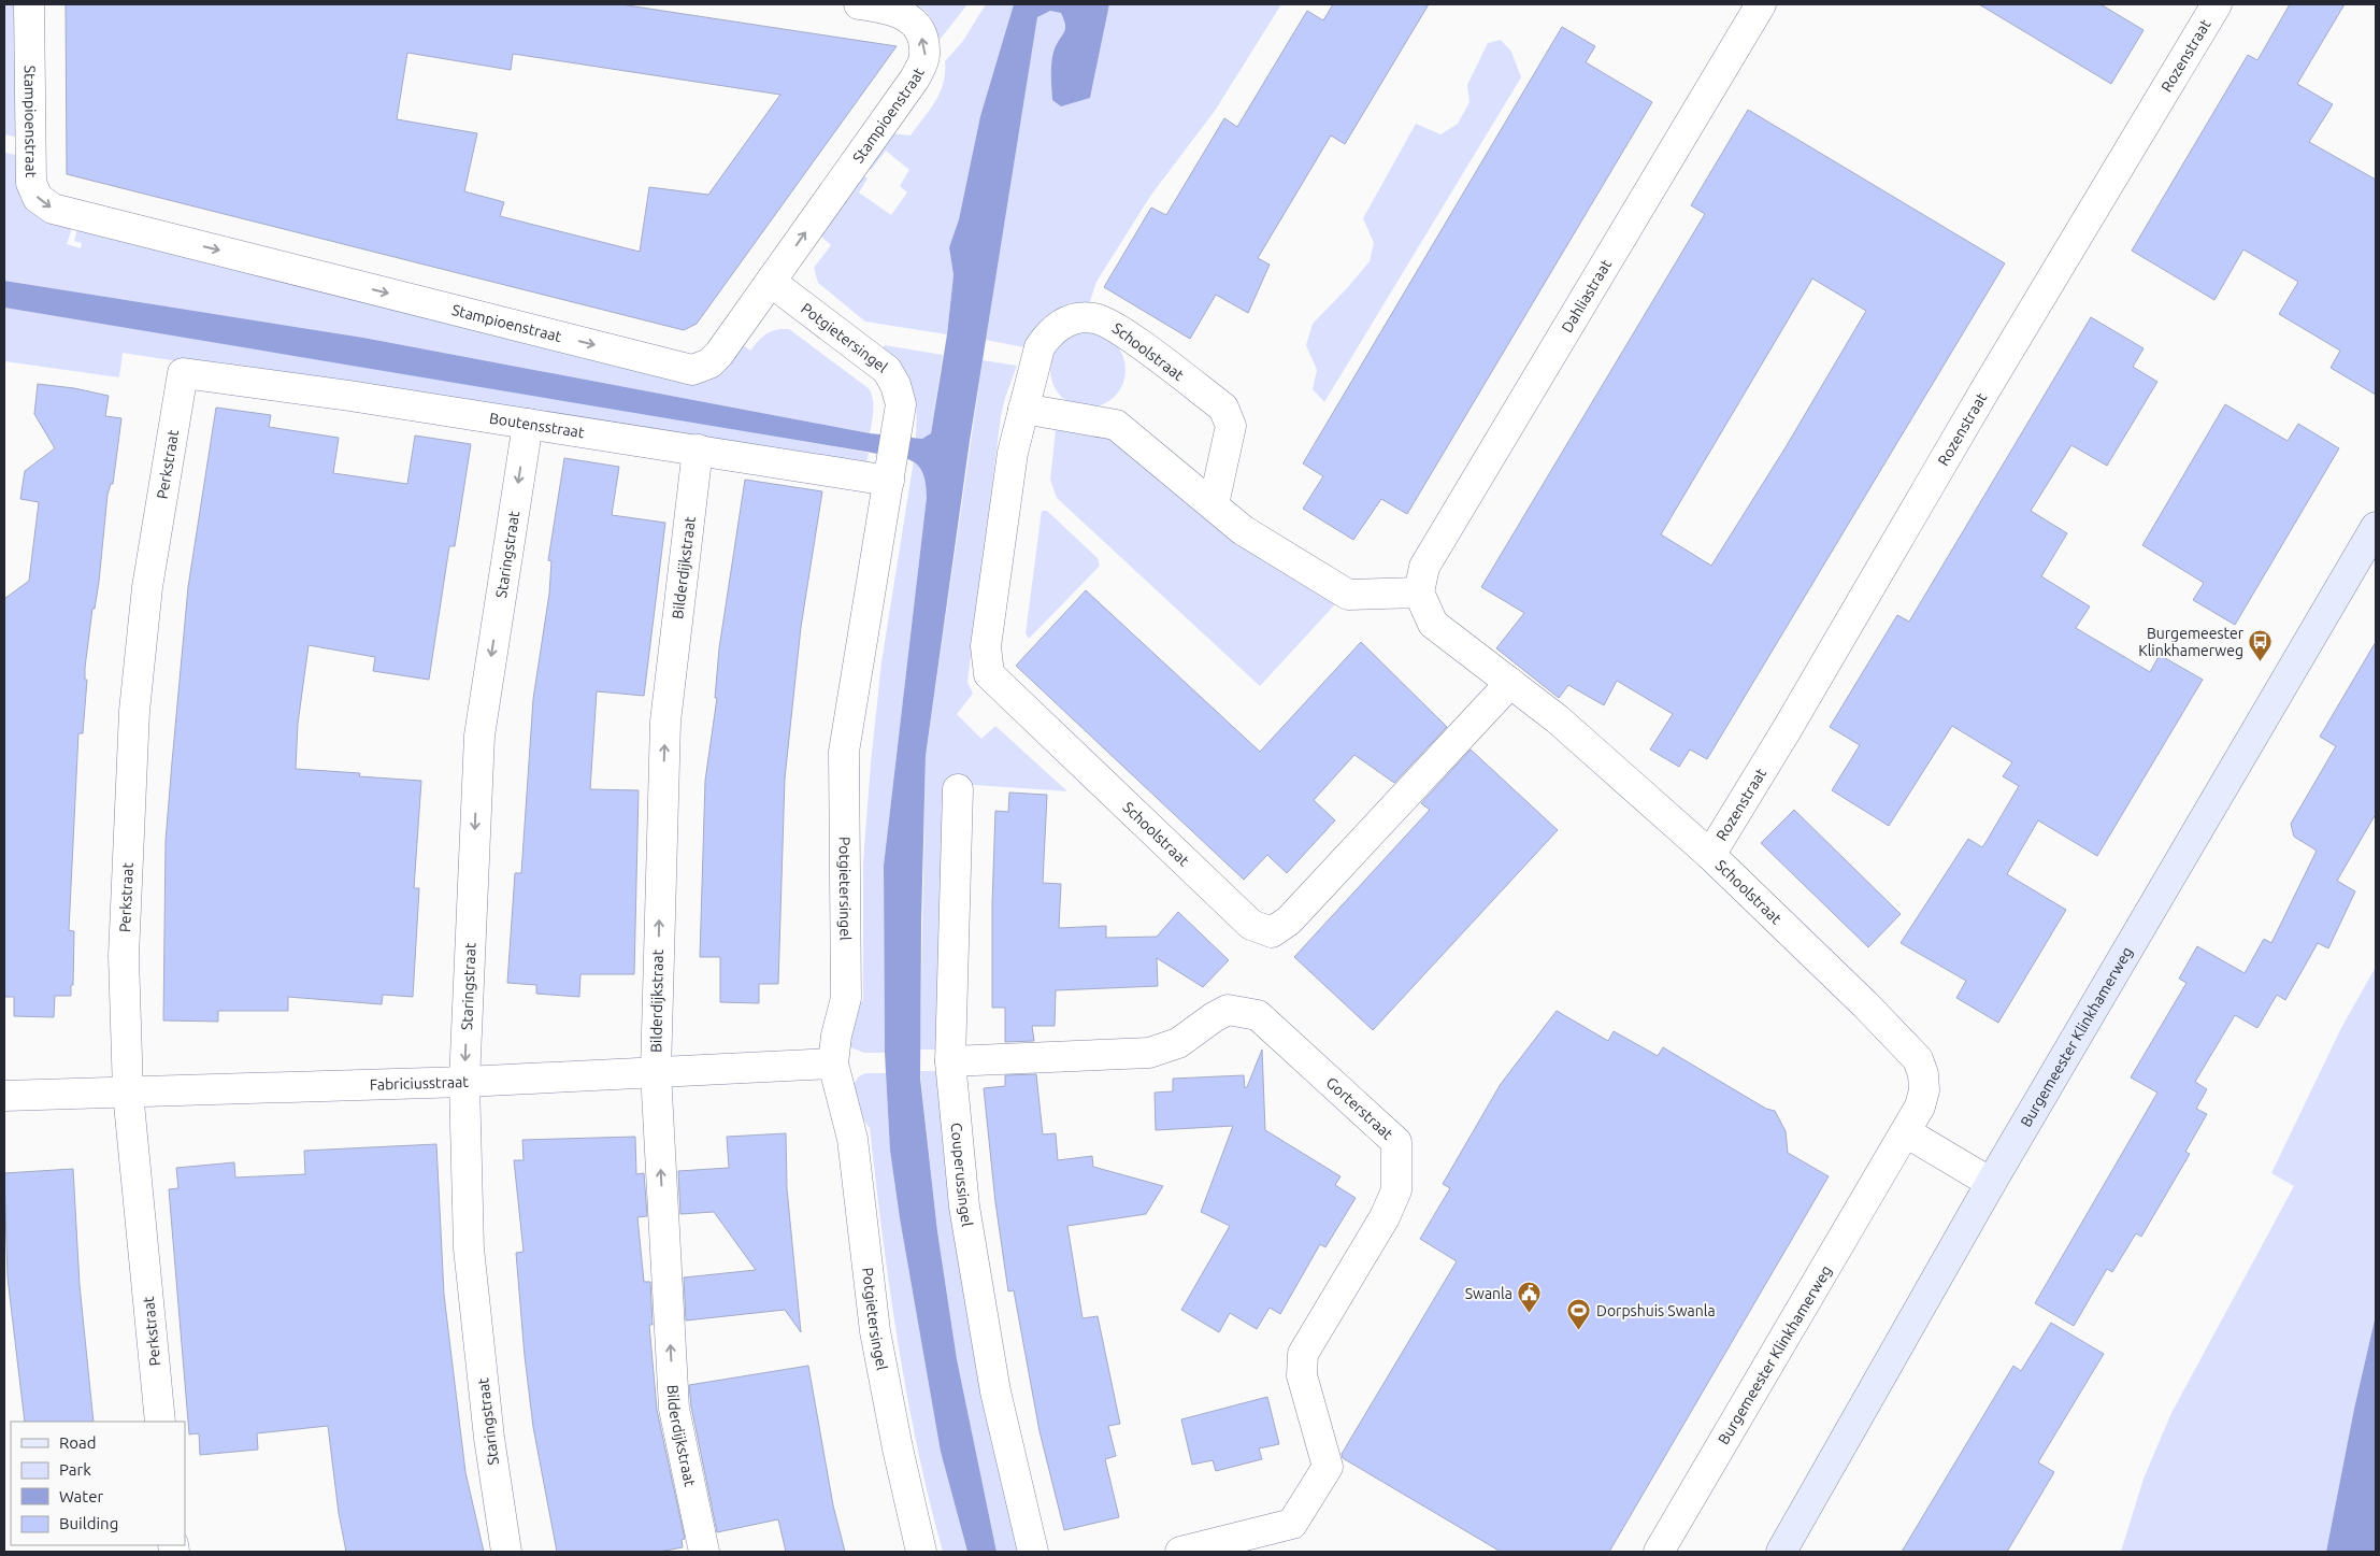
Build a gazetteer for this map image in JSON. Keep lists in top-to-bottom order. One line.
{"streets":{"main road":["Burgemeester Klinkhamerweg"],"street":["Rozenstraat","Stampioenstraat","Dahliastraat","Potgietersingel","Schoolstraat","Boutensstraat","Perkstraat","Staringstraat","Bilderdijkstraat","Fabriciusstraat","Gorterstraat","Couperussingel"]},"crossings":[["Rozenstraat","Schoolstraat"],["Stampioenstraat","Potgietersingel"],["Dahliastraat","Schoolstraat"],["Potgietersingel","Boutensstraat"],["Potgietersingel","Fabriciusstraat"],["Schoolstraat","Burgemeester Klinkhamerweg"],["Boutensstraat","Perkstraat"],["Boutensstraat","Staringstraat"],["Boutensstraat","Bilderdijkstraat"],["Perkstraat","Fabriciusstraat"],["Staringstraat","Fabriciusstraat"],["Bilderdijkstraat","Fabriciusstraat"],["Gorterstraat","Couperussingel"]],"one_way":["Staringstraat","Bilderdijkstraat"],"places":{"bus stop":["Burgemeester Klinkhamerweg"],"public building":["Swanla"],"sports":["Dorpshuis Swanla"]},"legend":["Road","Park","Water","Building"]}
